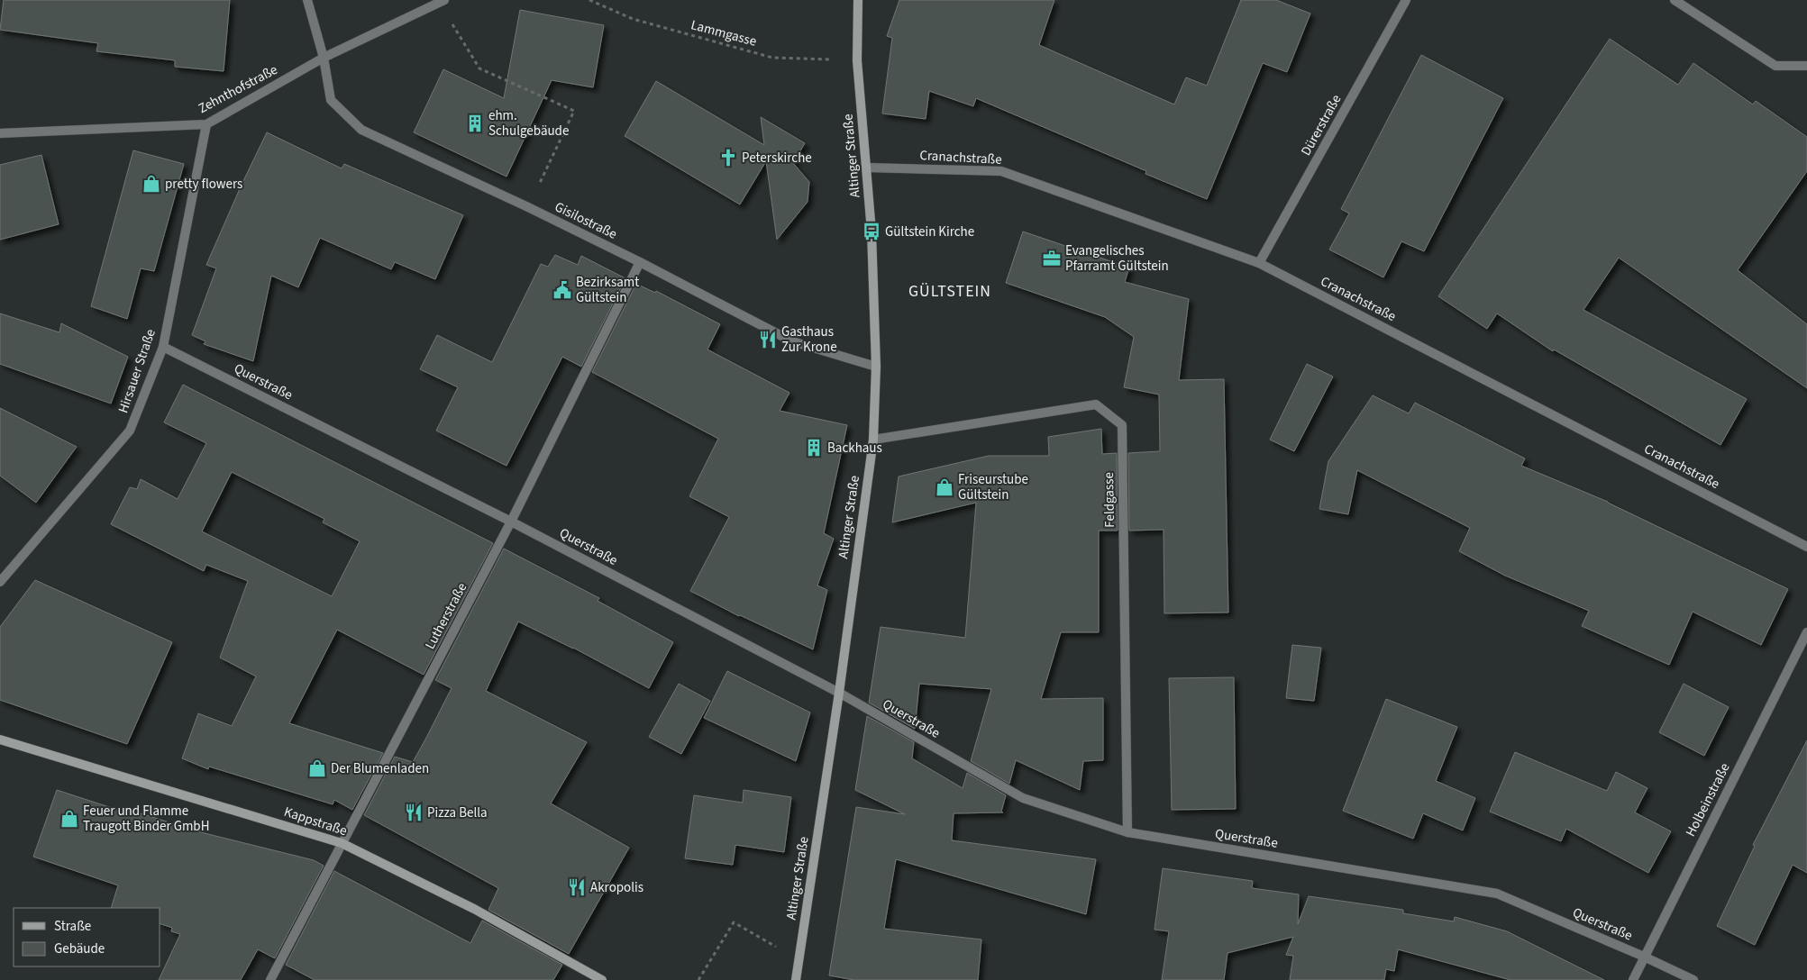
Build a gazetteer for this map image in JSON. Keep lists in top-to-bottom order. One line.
{"streets":{"street":["Zehnthofstraße","Dürerstraße","Altinger Straße","Cranachstraße","Gisilostraße","Hirsauer Straße","Querstraße","Feldgasse","Lutherstraße","Holbeinstraße","Kappstraße"],"path":["Lammgasse"]},"crossings":[["Lammgasse","Altinger Straße"],["Zehnthofstraße","Gisilostraße"],["Zehnthofstraße","Hirsauer Straße"],["Dürerstraße","Cranachstraße"],["Altinger Straße","Cranachstraße"],["Altinger Straße","Gisilostraße"],["Altinger Straße","Querstraße"],["Altinger Straße","Feldgasse"],["Gisilostraße","Lutherstraße"],["Hirsauer Straße","Querstraße"],["Querstraße","Feldgasse"],["Querstraße","Lutherstraße"],["Querstraße","Holbeinstraße"],["Lutherstraße","Kappstraße"]],"districts":["GÜLTSTEIN"],"places":{"building":["ehm. Schulgebäude","Backhaus"],"church":["Peterskirche"],"shop":["pretty flowers","Friseurstube Gültstein","Der Blumenladen","Feuer und Flamme Traugott Binder GmbH"],"bus stop":["Gültstein Kirche"],"office":["Evangelisches Pfarramt Gültstein"],"public building":["Bezirksamt Gültstein"],"restaurant":["Gasthaus Zur Krone","Pizza Bella","Akropolis"]},"legend":["Straße","Gebäude"]}
